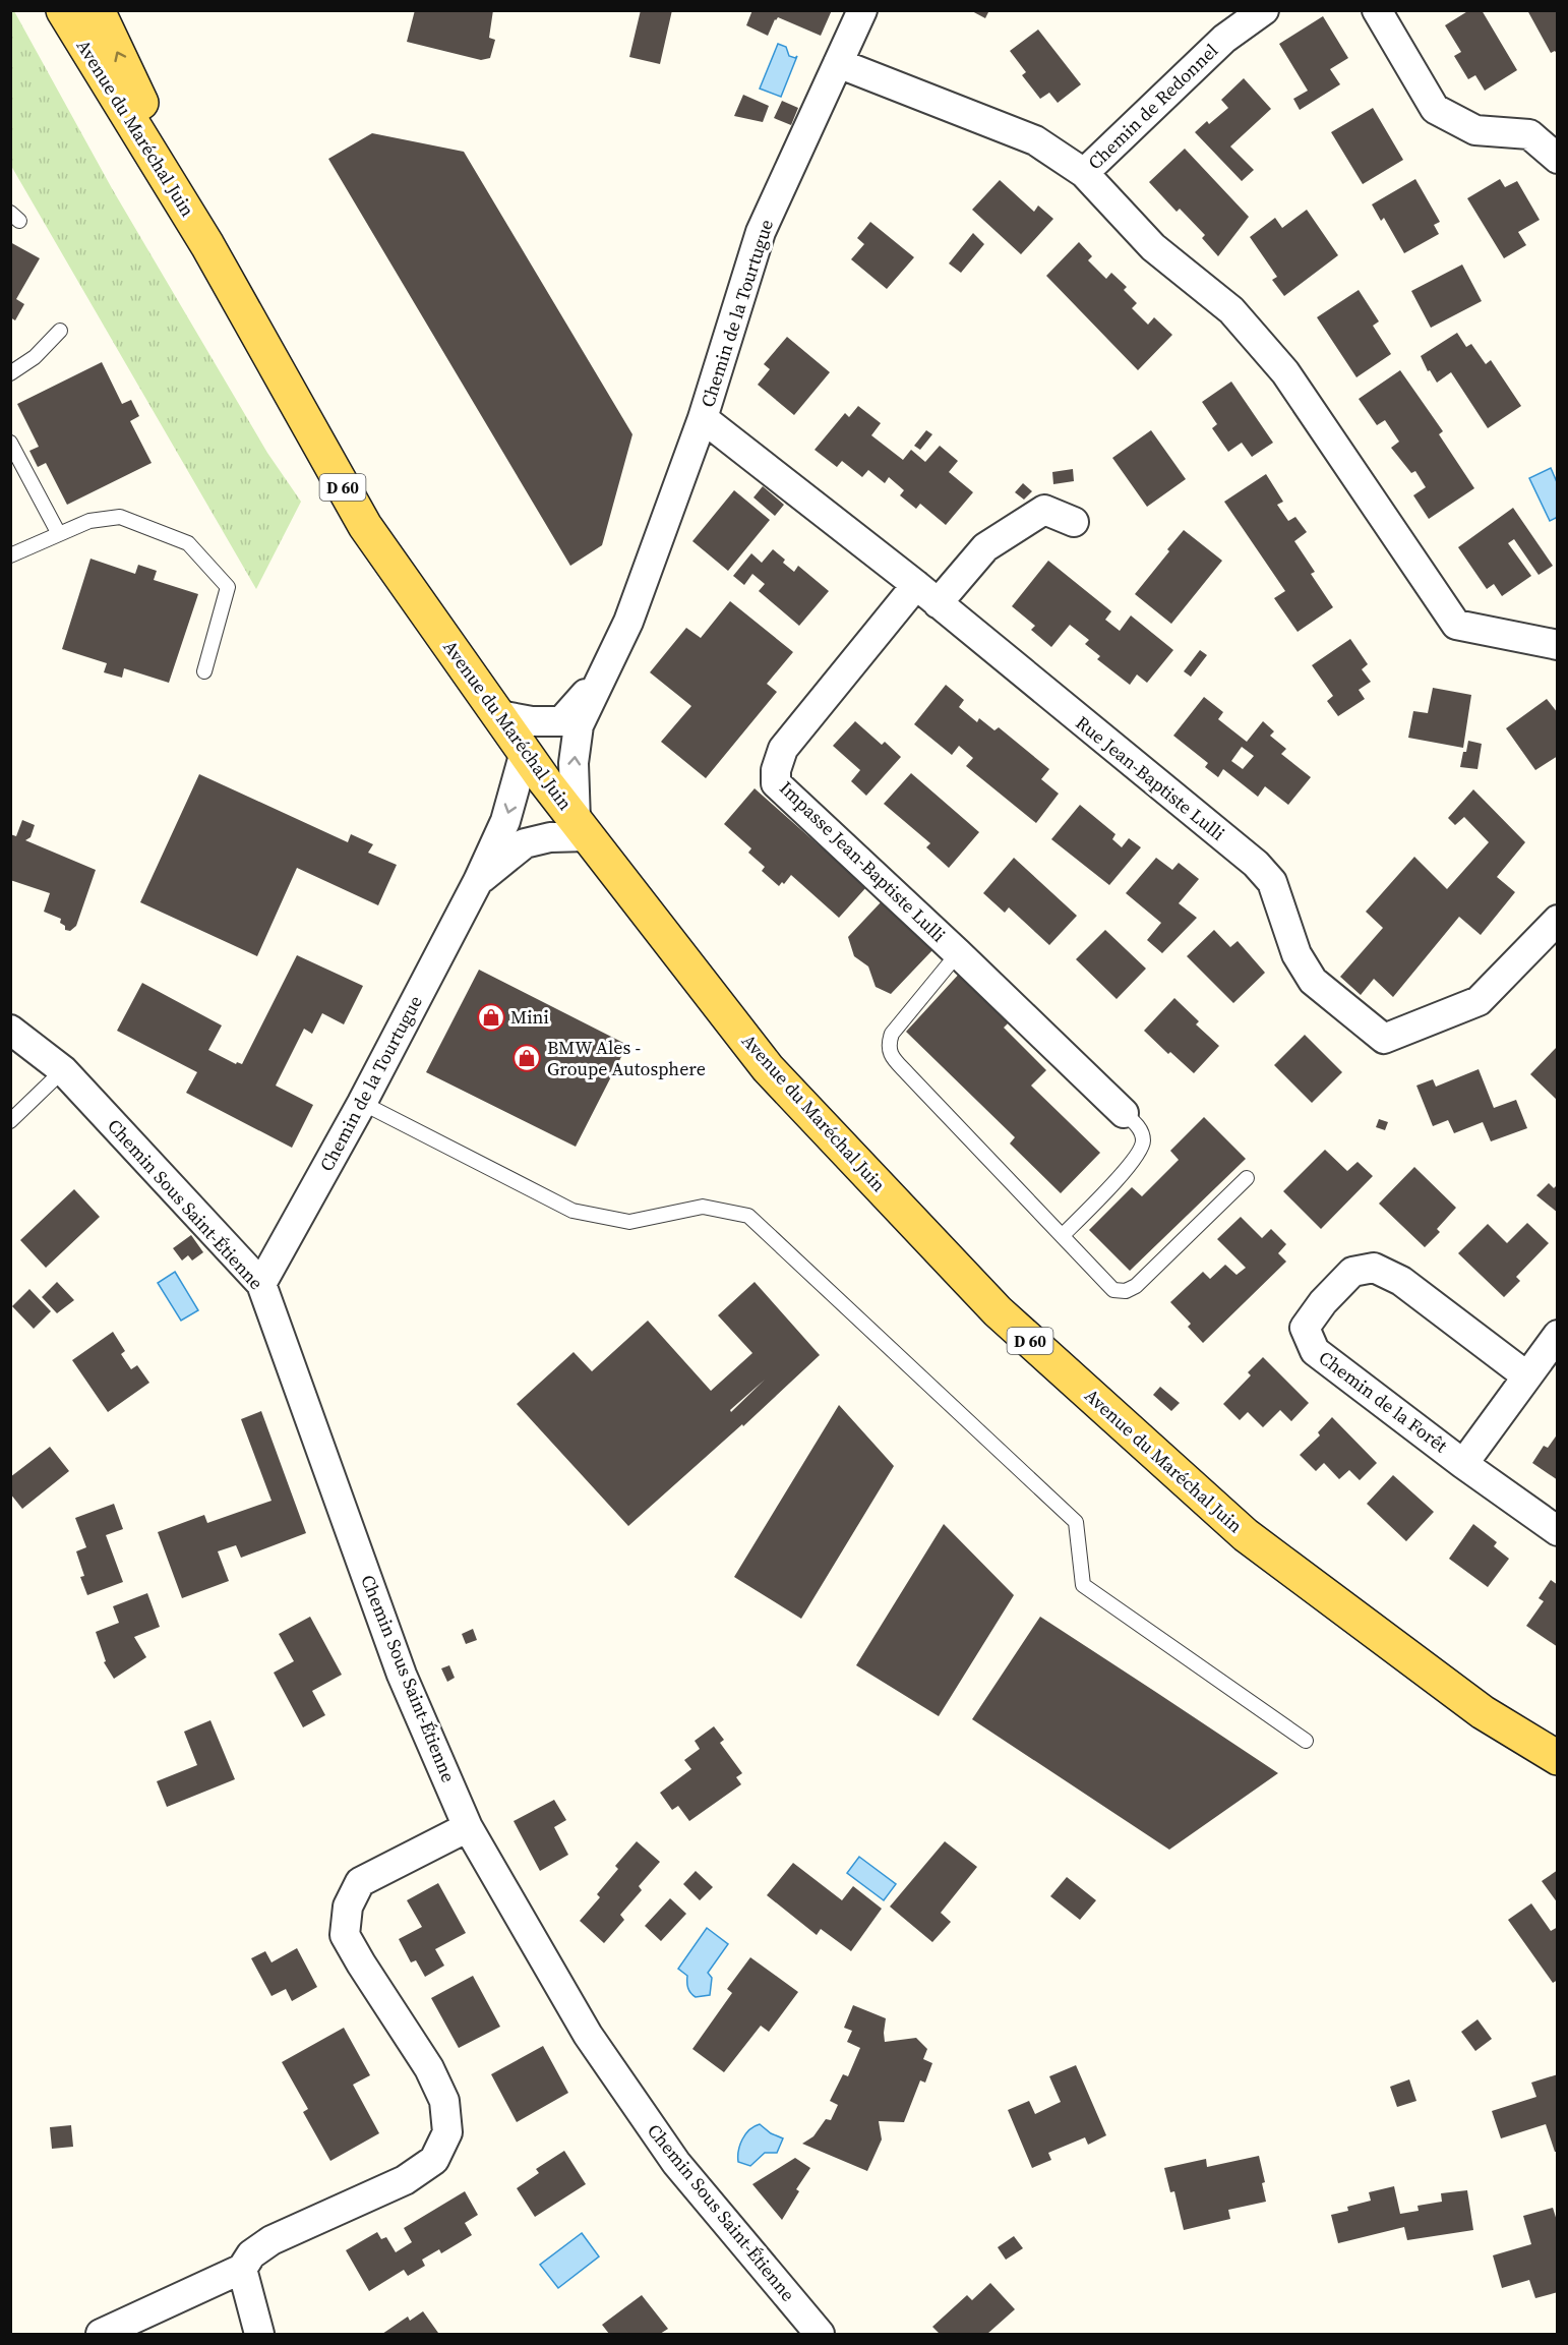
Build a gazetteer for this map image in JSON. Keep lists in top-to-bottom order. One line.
{"streets":{"main road":["Avenue du Maréchal Juin","D 60"],"street":["Chemin de Redonnel","Chemin de la Tourtugue","Rue Jean-Baptiste Lulli","Impasse Jean-Baptiste Lulli","Chemin Sous Saint-Étienne","Chemin de la Forêt"]},"crossings":[["Chemin de Redonnel","Chemin de la Tourtugue"],["Avenue du Maréchal Juin","Chemin de la Tourtugue"],["Chemin de la Tourtugue","Rue Jean-Baptiste Lulli"],["Chemin de la Tourtugue","Chemin Sous Saint-Étienne"],["Rue Jean-Baptiste Lulli","Impasse Jean-Baptiste Lulli"]],"places":{"shop":["Mini","BMW Ales - Groupe Autosphere"]}}
